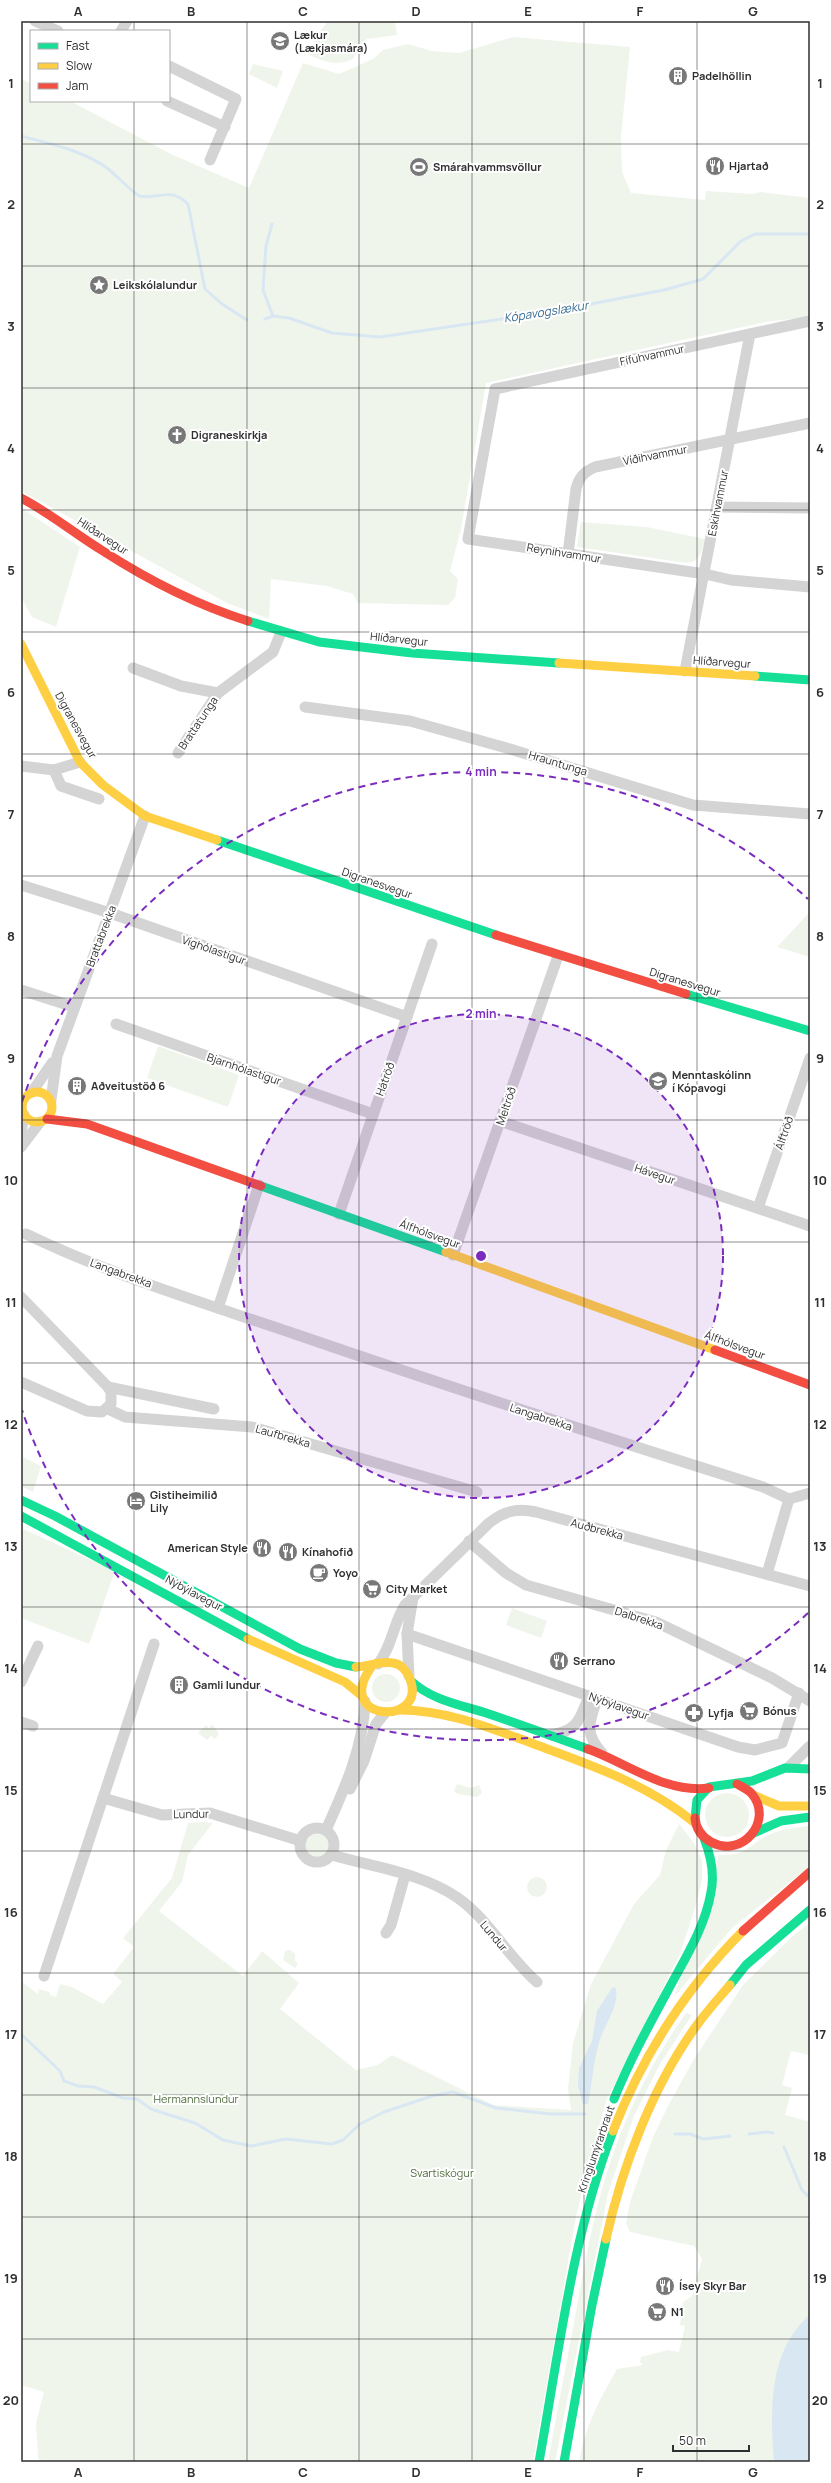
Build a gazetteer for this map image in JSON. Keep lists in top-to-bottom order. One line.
{"streets":{"main road":["Hlíðarvegur","Digranesvegur","Álfhólsvegur","Nýbýlavegur","Kringlumýrarbraut"],"street":["Fífuhvammur","Víðihvammur","Eskihvammur","Reynihvammur","Brattatunga","Hrauntunga","Brattabrekka","Víghólastígur","Bjarnhólastígur","Hátröð","Meltröð","Álftröð","Hávegur","Langabrekka","Laufbrekka","Auðbrekka","Dalbrekka","Lundur"]},"crossings":[["Fífuhvammur","Eskihvammur"],["Fífuhvammur","Reynihvammur"],["Víðihvammur","Eskihvammur"],["Víðihvammur","Reynihvammur"],["Eskihvammur","Hlíðarvegur"],["Eskihvammur","Reynihvammur"],["Hlíðarvegur","Brattatunga"],["Digranesvegur","Brattabrekka"],["Digranesvegur","Meltröð"],["Brattabrekka","Víghólastígur"],["Brattabrekka","Álfhólsvegur"],["Víghólastígur","Hátröð"],["Bjarnhólastígur","Hátröð"],["Hátröð","Álfhólsvegur"],["Meltröð","Hávegur"],["Meltröð","Álfhólsvegur"],["Álftröð","Hávegur"],["Auðbrekka","Nýbýlavegur"],["Auðbrekka","Dalbrekka"],["Nýbýlavegur","Dalbrekka"]],"water":["Kópavogslækur"],"parks":["Hermannslundur","Svartiskógur"],"places":{"school or university":["Lækur (Lækjasmára)","Menntaskólinn í Kópavogi"],"building":["Padelhöllin","Aðveitustöð 6","Gamli lundur"],"restaurant":["Hjartað","American Style","Kínahofið","Serrano","Ísey Skyr Bar"],"sports":["Smárahvammsvöllur"],"place":["Leikskólalundur"],"church":["Digraneskirkja"],"hotel":["Gistiheimilið Lily"],"cafe":["Yoyo"],"supermarket":["City Market","Bónus","N1"],"pharmacy":["Lyfja"]},"legend":["Fast","Slow","Jam"],"scale_bar":"50 m","grid":{"columns":["A","B","C","D","E","F","G"],"rows":["1","2","3","4","5","6","7","8","9","10","11","12","13","14","15","16","17","18","19","20"]},"rings":["4 min","2 min"]}
